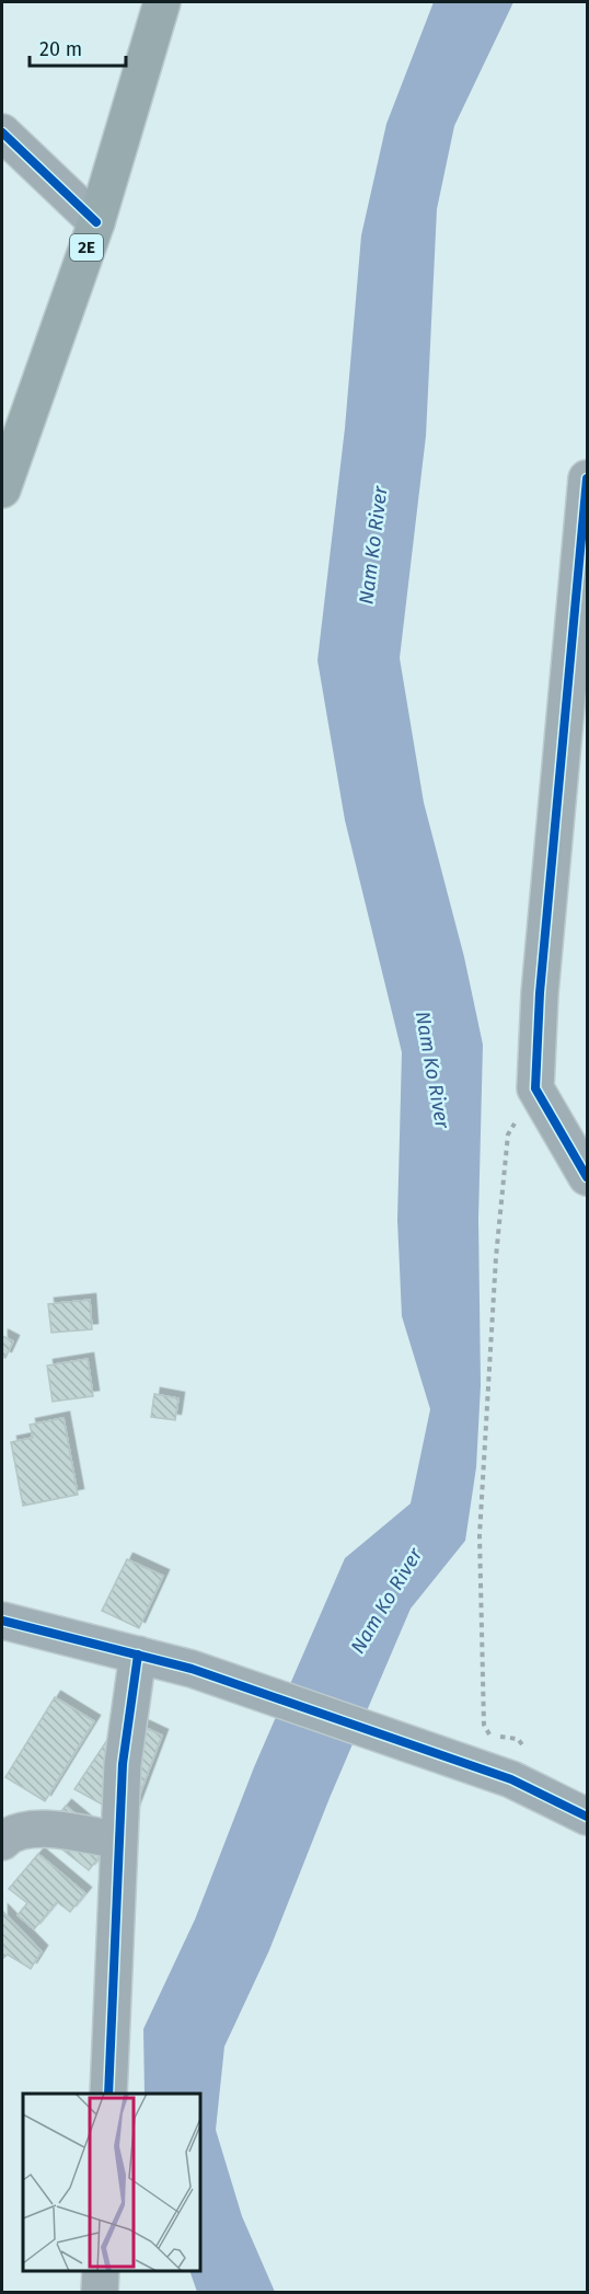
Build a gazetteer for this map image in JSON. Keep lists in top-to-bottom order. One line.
{"streets":{"highway":["2E"]},"water":["Nam Ko River"],"scale_bar":"20 m"}
